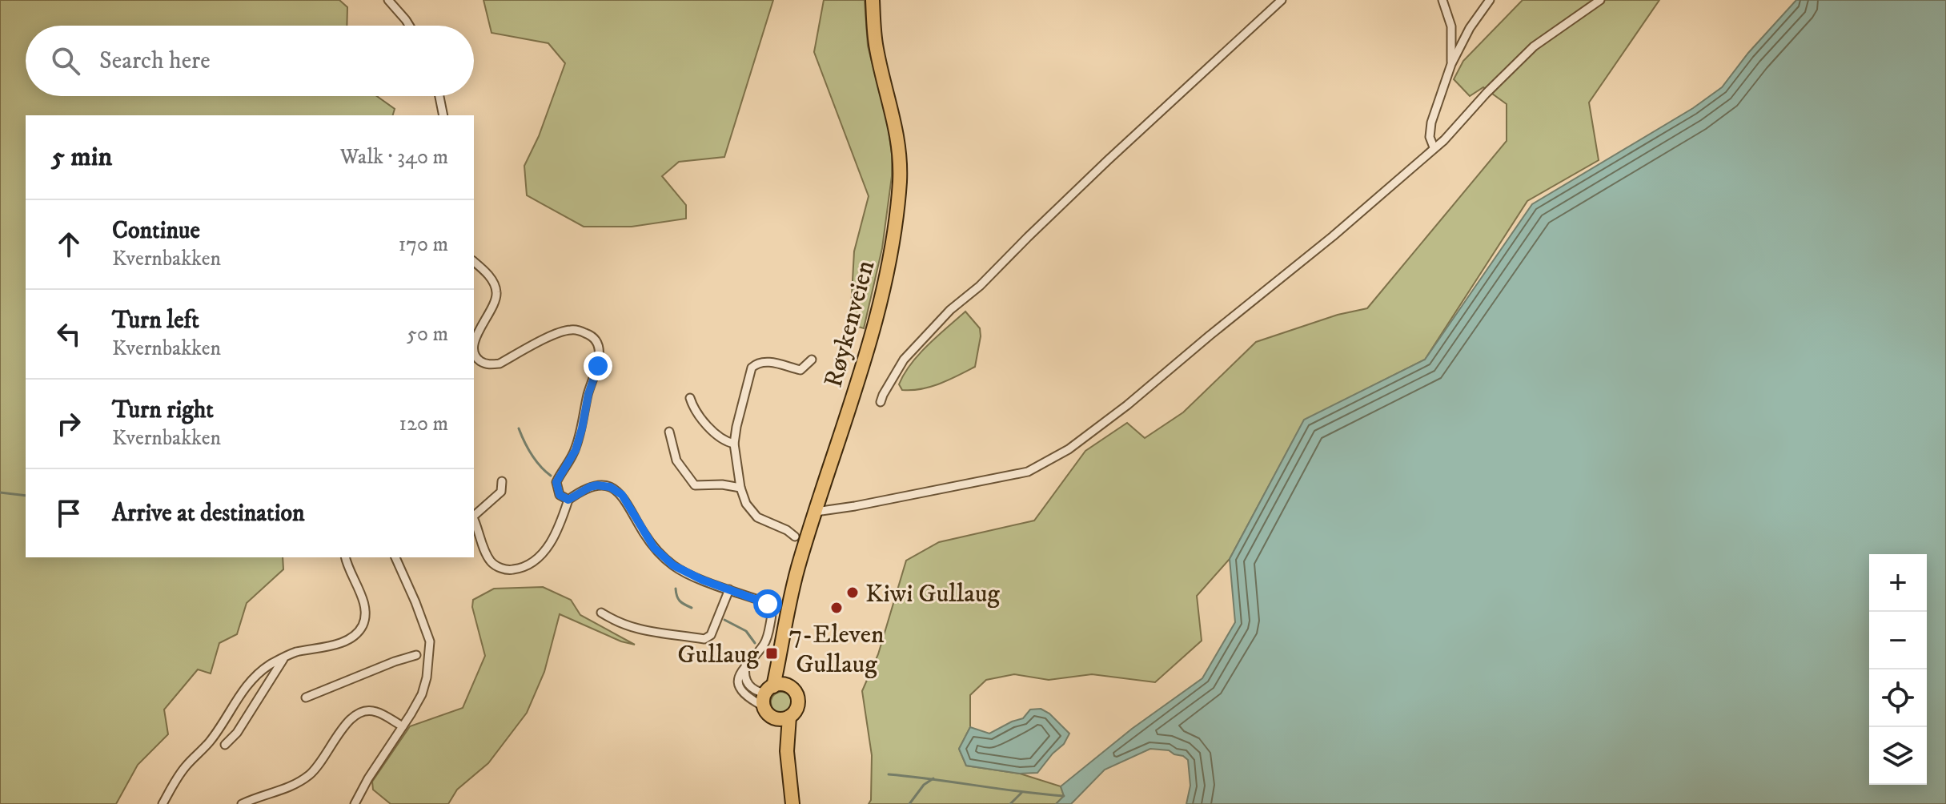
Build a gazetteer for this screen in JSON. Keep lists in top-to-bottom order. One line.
{"streets":{"highway":["Røykenveien"]},"places":{"other":["Kiwi Gullaug","7-Eleven Gullaug"],"transit":["Gullaug"]},"page":{"search":"Search here","heading":["5 min","Walk · 340 m"],"list":[["Continue","Kvernbakken","170 m"],["Turn left","Kvernbakken","50 m"],["Turn right","Kvernbakken","120 m"],"Arrive at destination"],"map_buttons":["+","−"]}}
